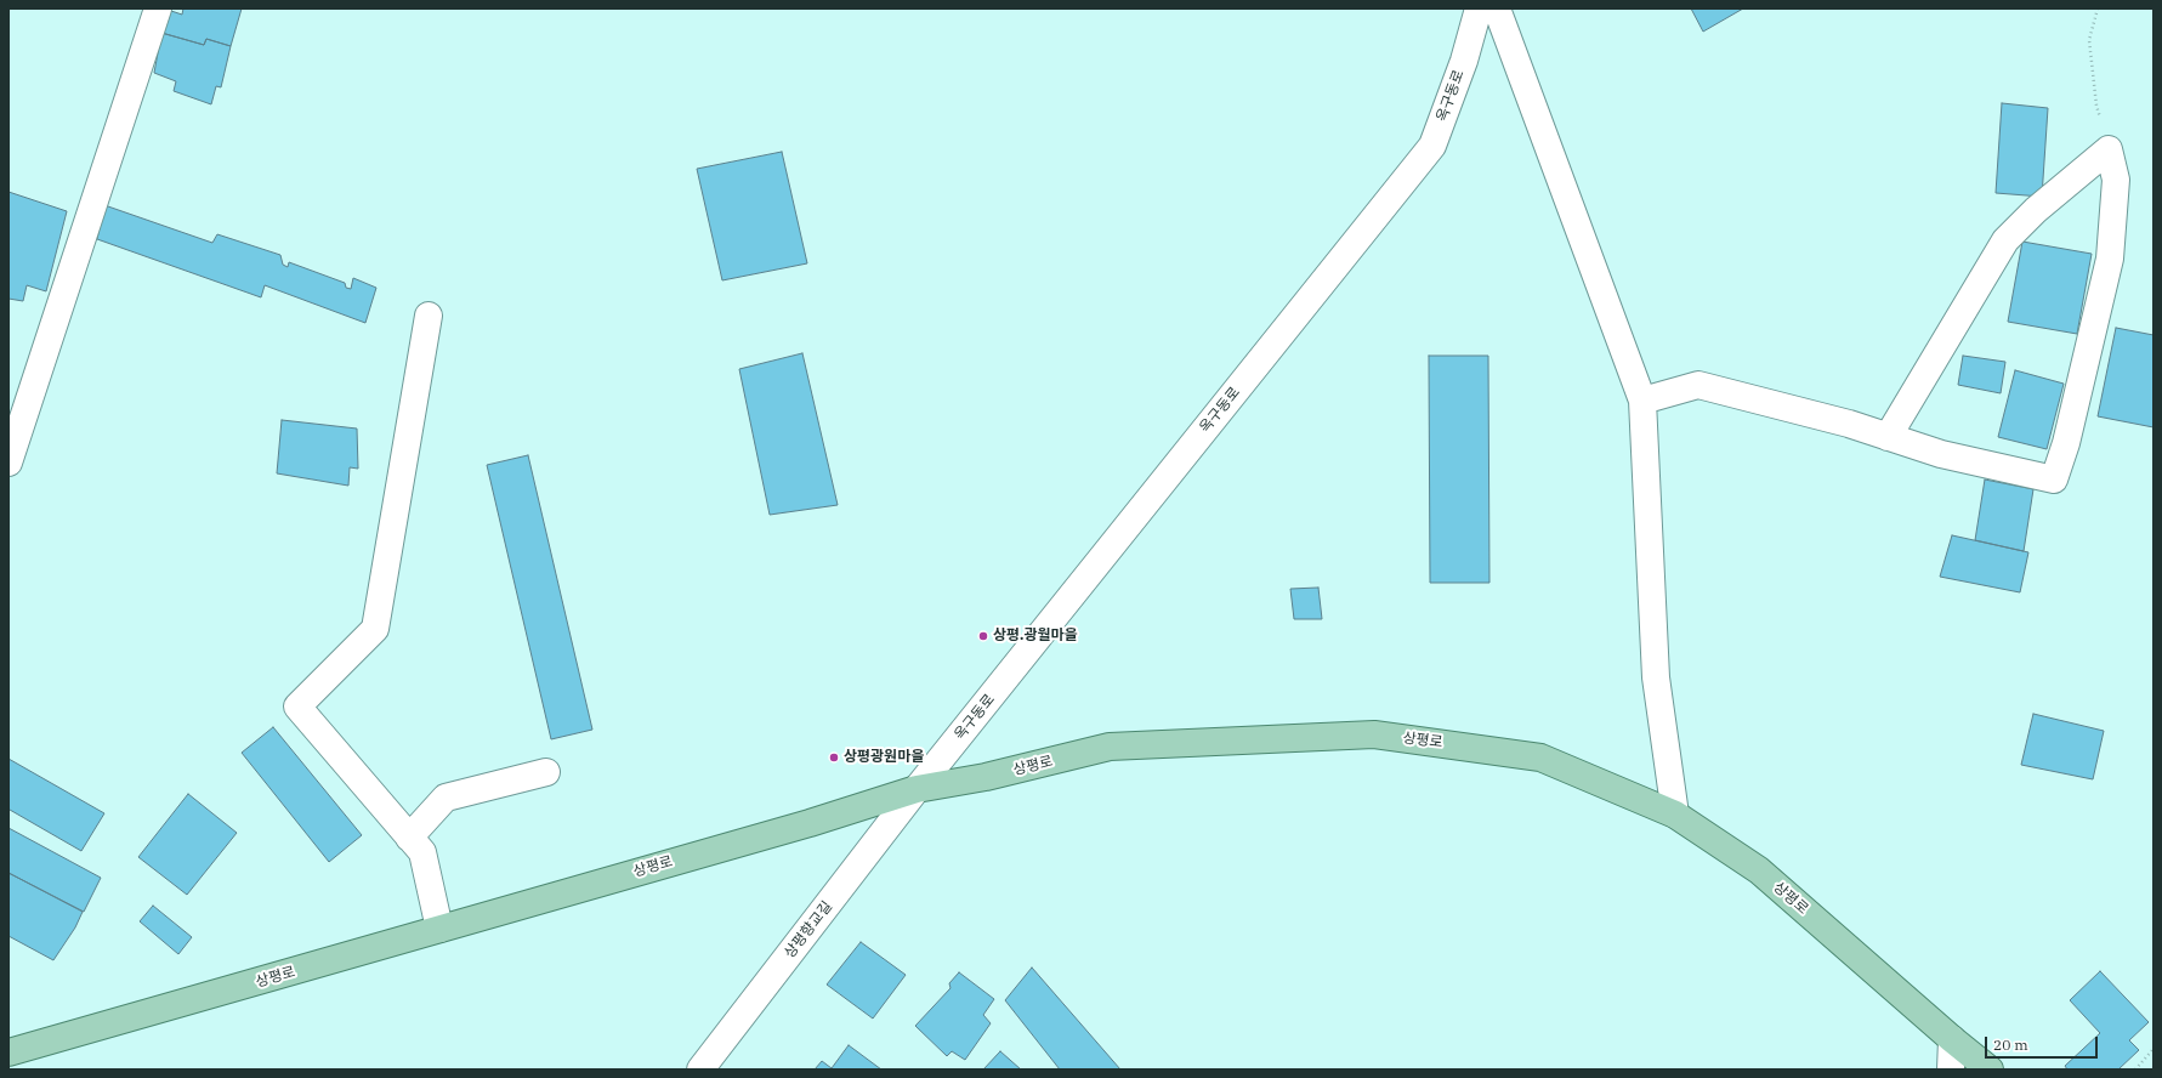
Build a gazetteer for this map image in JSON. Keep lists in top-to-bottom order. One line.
{"streets":{"main road":["상평로"],"street":["옥구동로","상평향교길"]},"crossings":[["옥구동로","상평로"],["옥구동로","상평향교길"],["상평로","상평향교길"]],"places":["상평.광월마을","상평광원마을"],"scale_bar":"20 m"}
